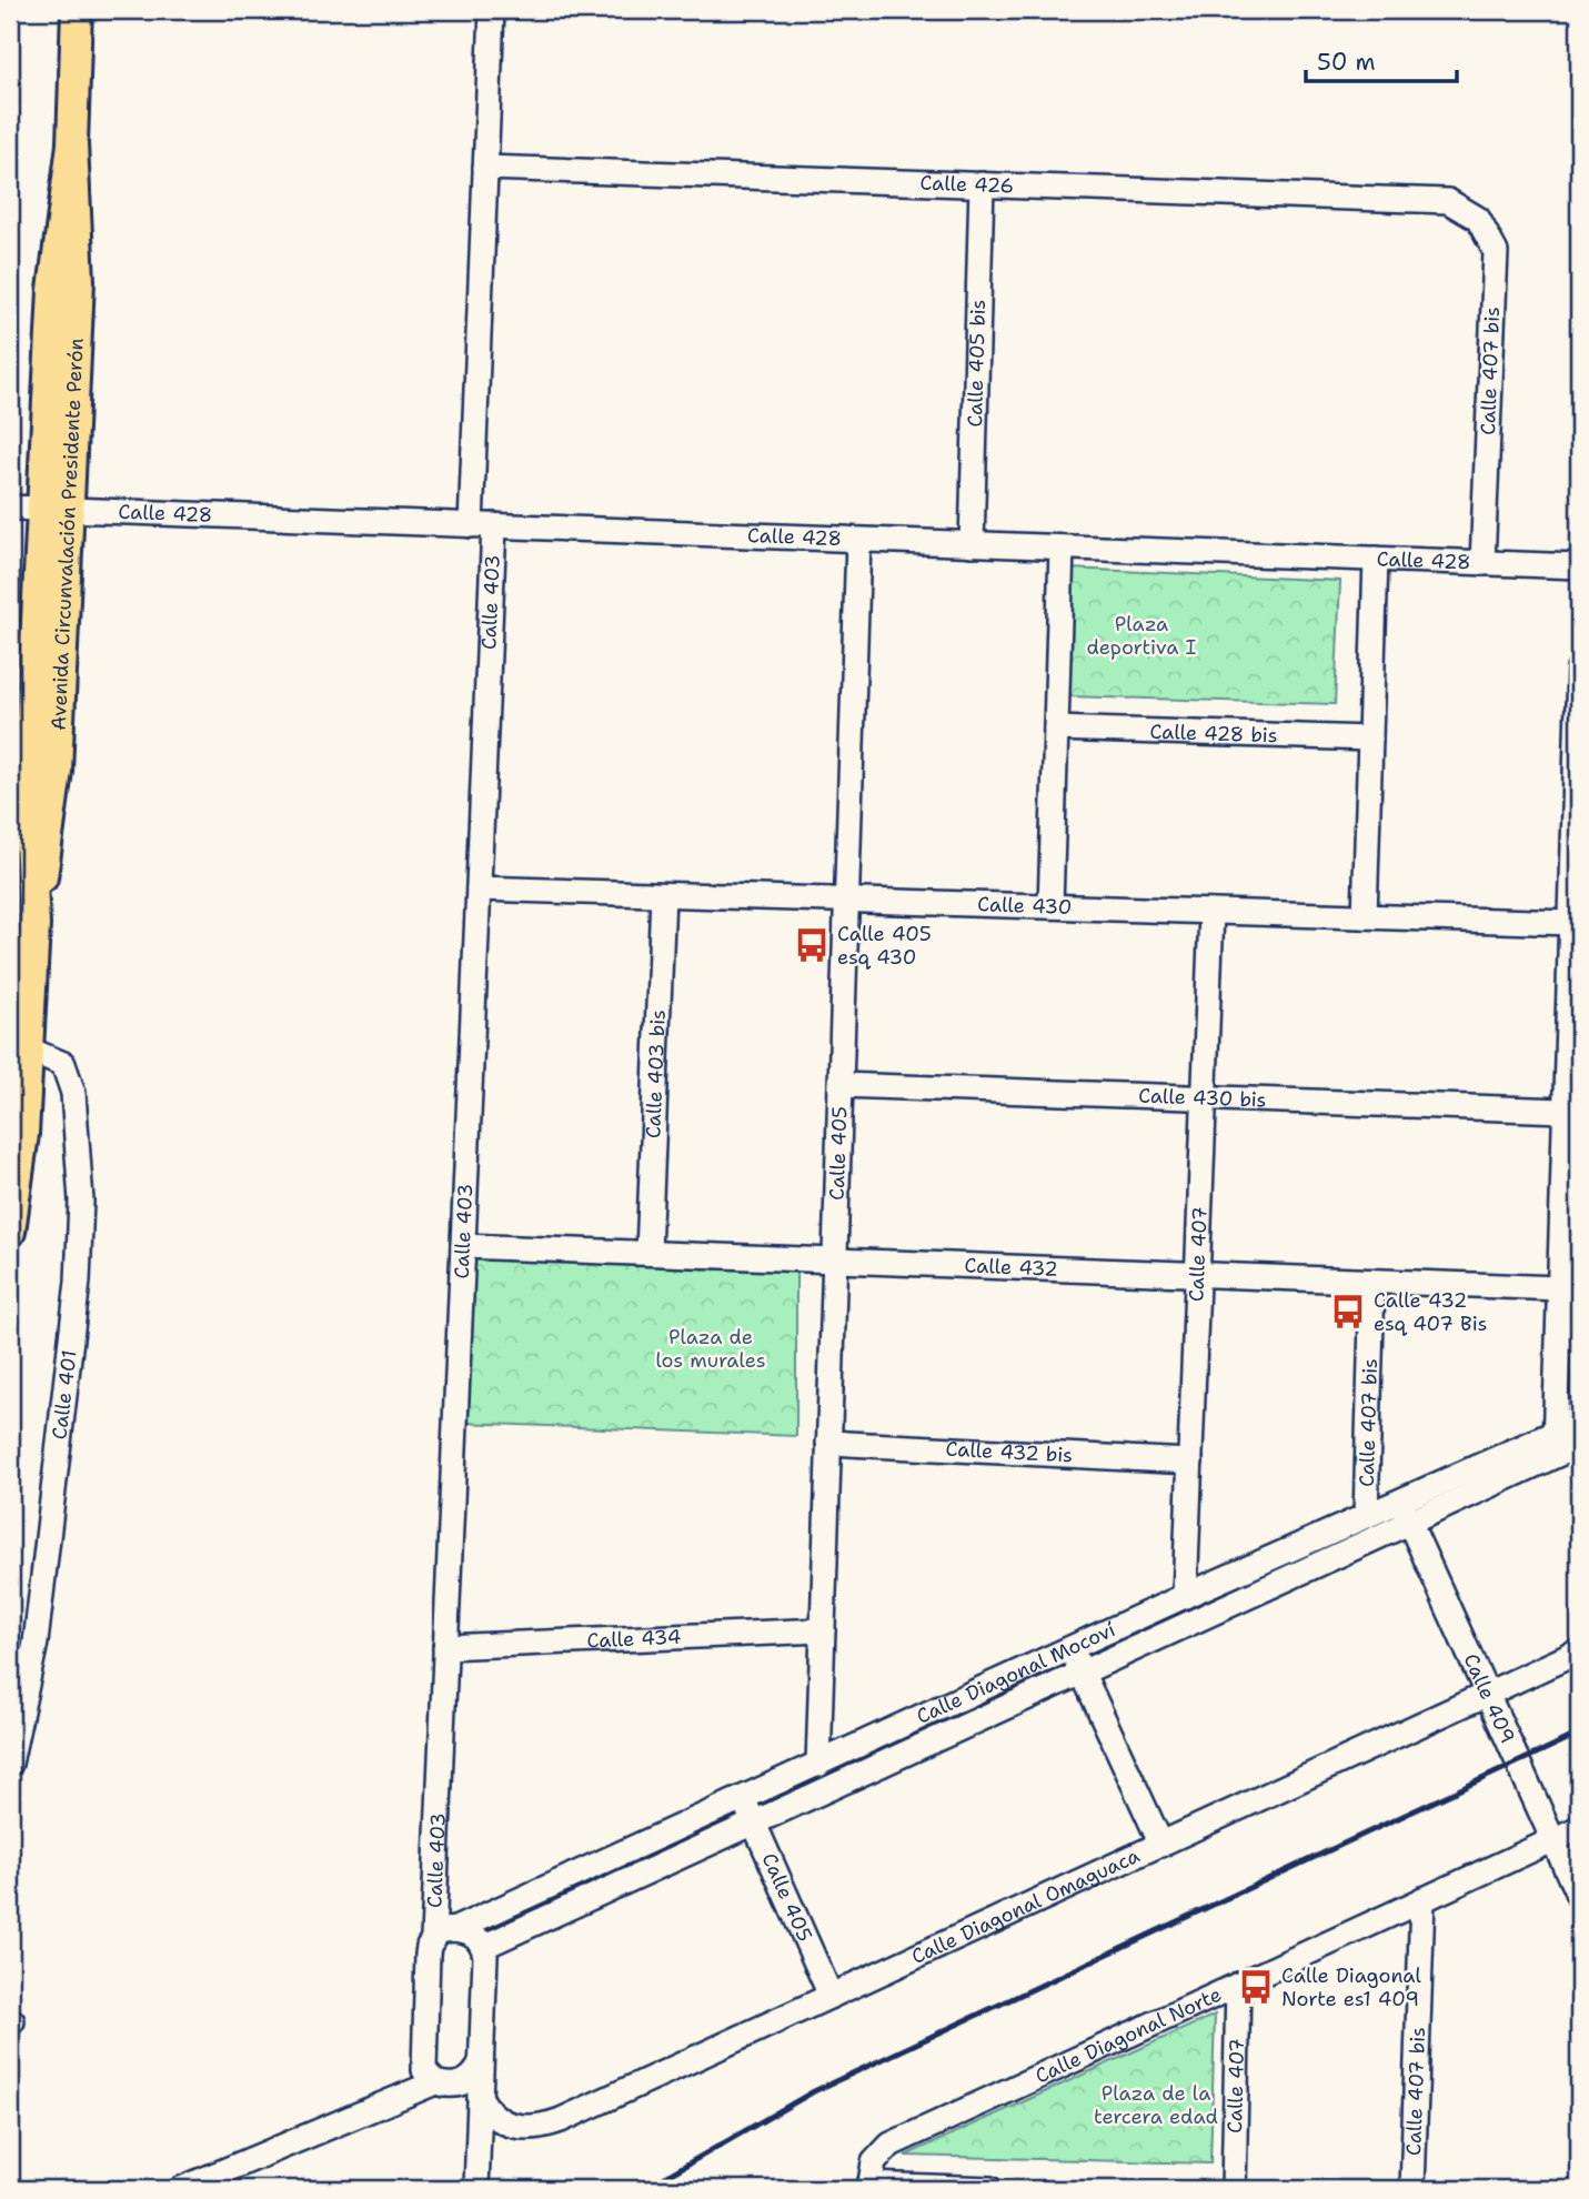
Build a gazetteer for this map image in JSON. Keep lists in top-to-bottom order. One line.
{"streets":{"main road":["Avenida Circunvalación Presidente Perón"],"street":["Calle 426","Calle 405 bis","Calle 407 bis","Calle 428","Calle 403","Calle 428 bis","Calle 430","Calle 403 bis","Calle 430 bis","Calle 405","Calle 407","Calle 432","Calle 401","Calle 432 bis","Calle 434","Calle Diagonal Mocoví","Calle 409","Calle Diagonal Omaguaca","Calle Diagonal Norte"]},"crossings":[["Calle 426","Calle 405 bis"],["Calle 426","Calle 407 bis"],["Calle 426","Calle 403"],["Calle 405 bis","Calle 428"],["Calle 407 bis","Calle 428"],["Calle 407 bis","Calle 432"],["Calle 407 bis","Calle Diagonal Mocoví"],["Calle 407 bis","Calle Diagonal Norte"],["Calle 428","Avenida Circunvalación Presidente Perón"],["Calle 428","Calle 403"],["Calle 428","Calle 405"],["Avenida Circunvalación Presidente Perón","Calle 401"],["Calle 403","Calle 430"],["Calle 403","Calle 432"],["Calle 403","Calle 434"],["Calle 403","Calle Diagonal Mocoví"],["Calle 430","Calle 403 bis"],["Calle 430","Calle 405"],["Calle 430","Calle 407"],["Calle 403 bis","Calle 432"],["Calle 430 bis","Calle 405"],["Calle 430 bis","Calle 407"],["Calle 405","Calle 432"],["Calle 405","Calle 432 bis"],["Calle 405","Calle 434"],["Calle 405","Calle Diagonal Mocoví"],["Calle 405","Calle Diagonal Omaguaca"],["Calle 407","Calle 432"],["Calle 407","Calle 432 bis"],["Calle 407","Calle Diagonal Mocoví"],["Calle 407","Calle Diagonal Norte"],["Calle Diagonal Mocoví","Calle 409"],["Calle 409","Calle Diagonal Omaguaca"],["Calle 409","Calle Diagonal Norte"]],"parks":["Plaza deportiva I","Plaza de los murales","Plaza de la tercera edad"],"places":{"bus stop":["Calle 405 esq 430","Calle 432 esq 407 Bis","Calle Diagonal Norte es1 409"]},"scale_bar":"50 m"}
